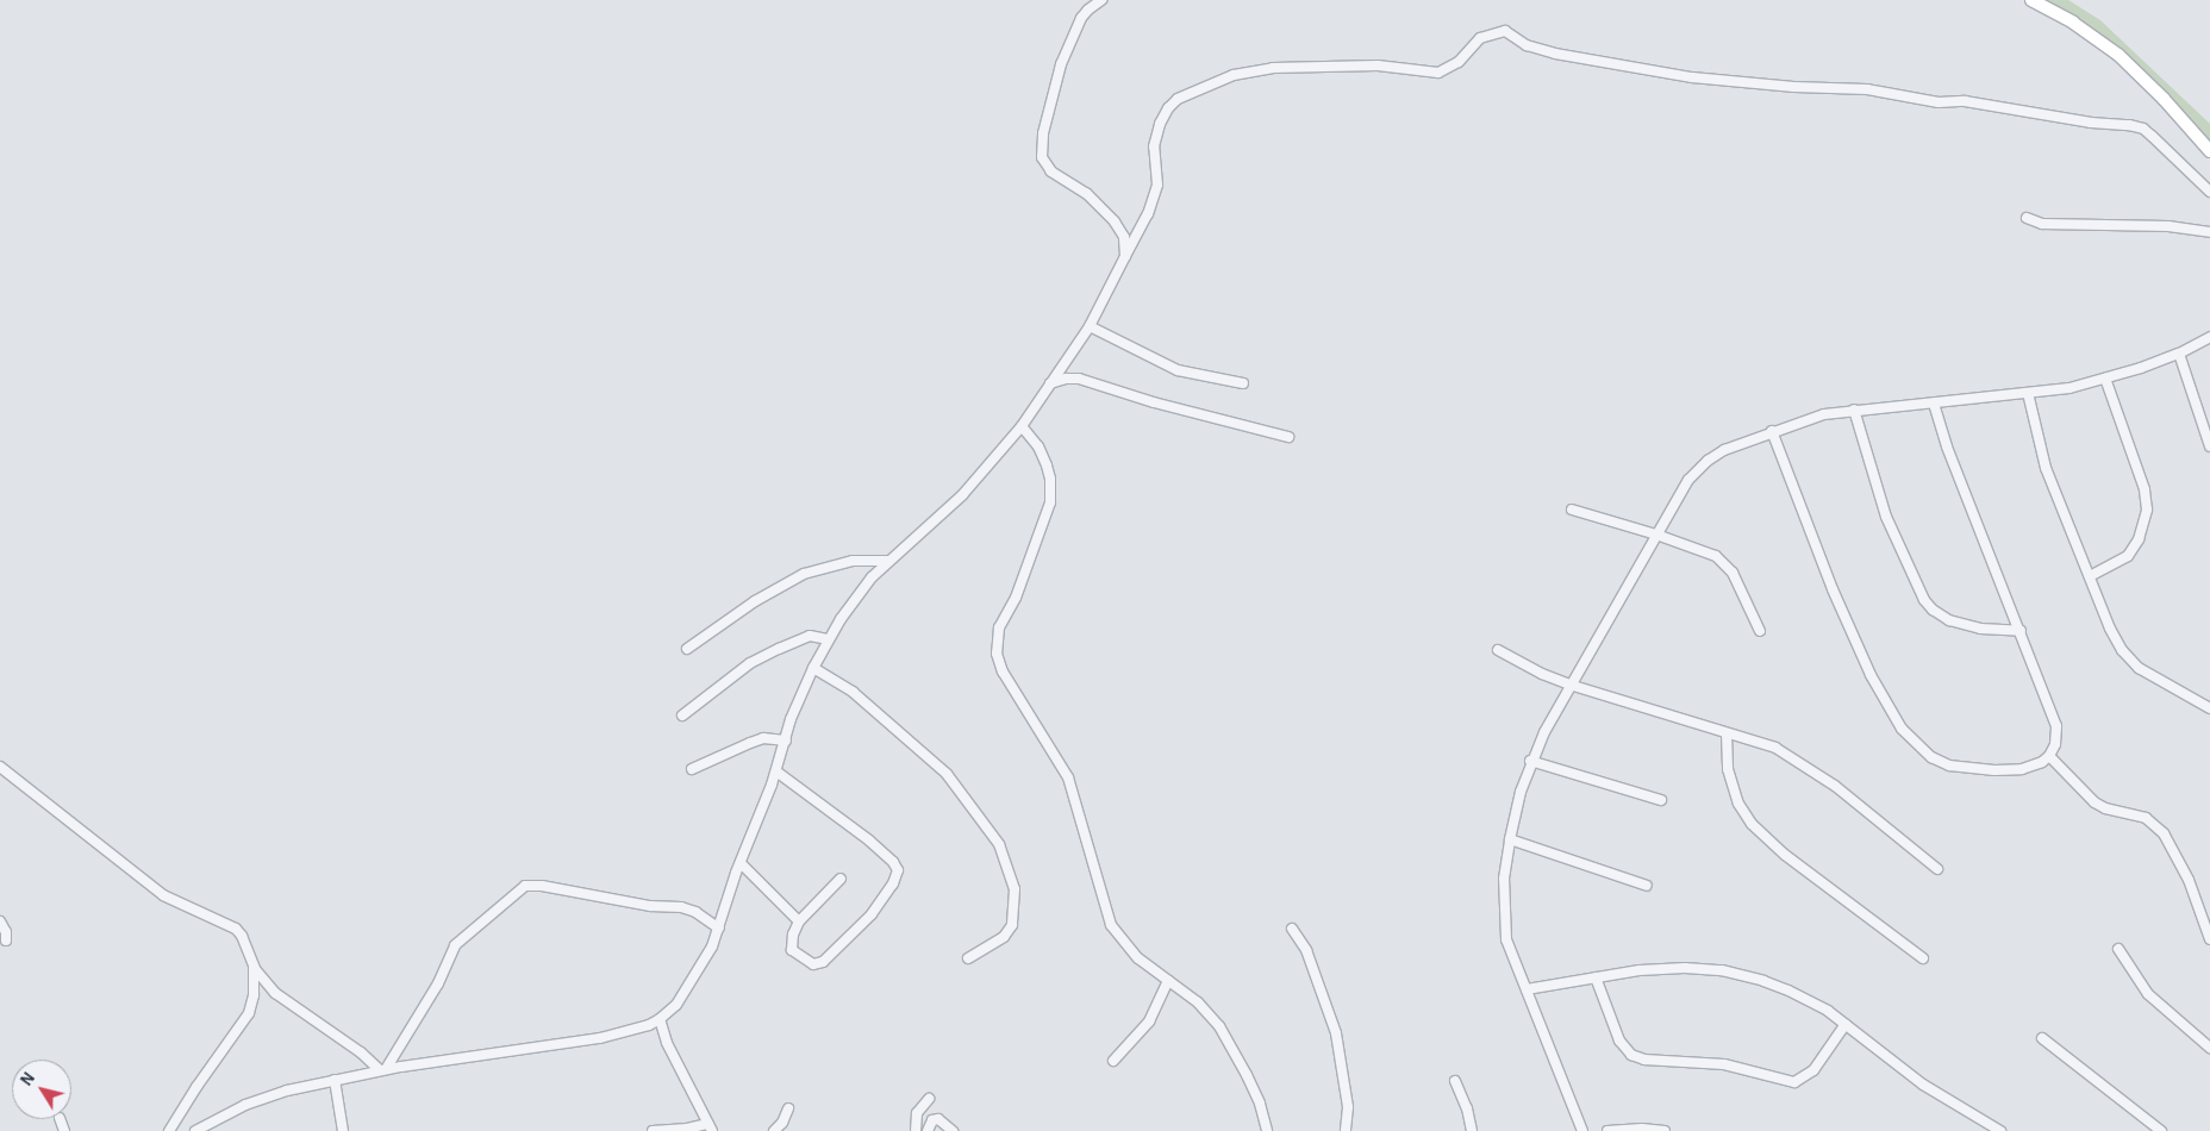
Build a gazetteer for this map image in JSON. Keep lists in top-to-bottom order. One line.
{"north":"top left"}
